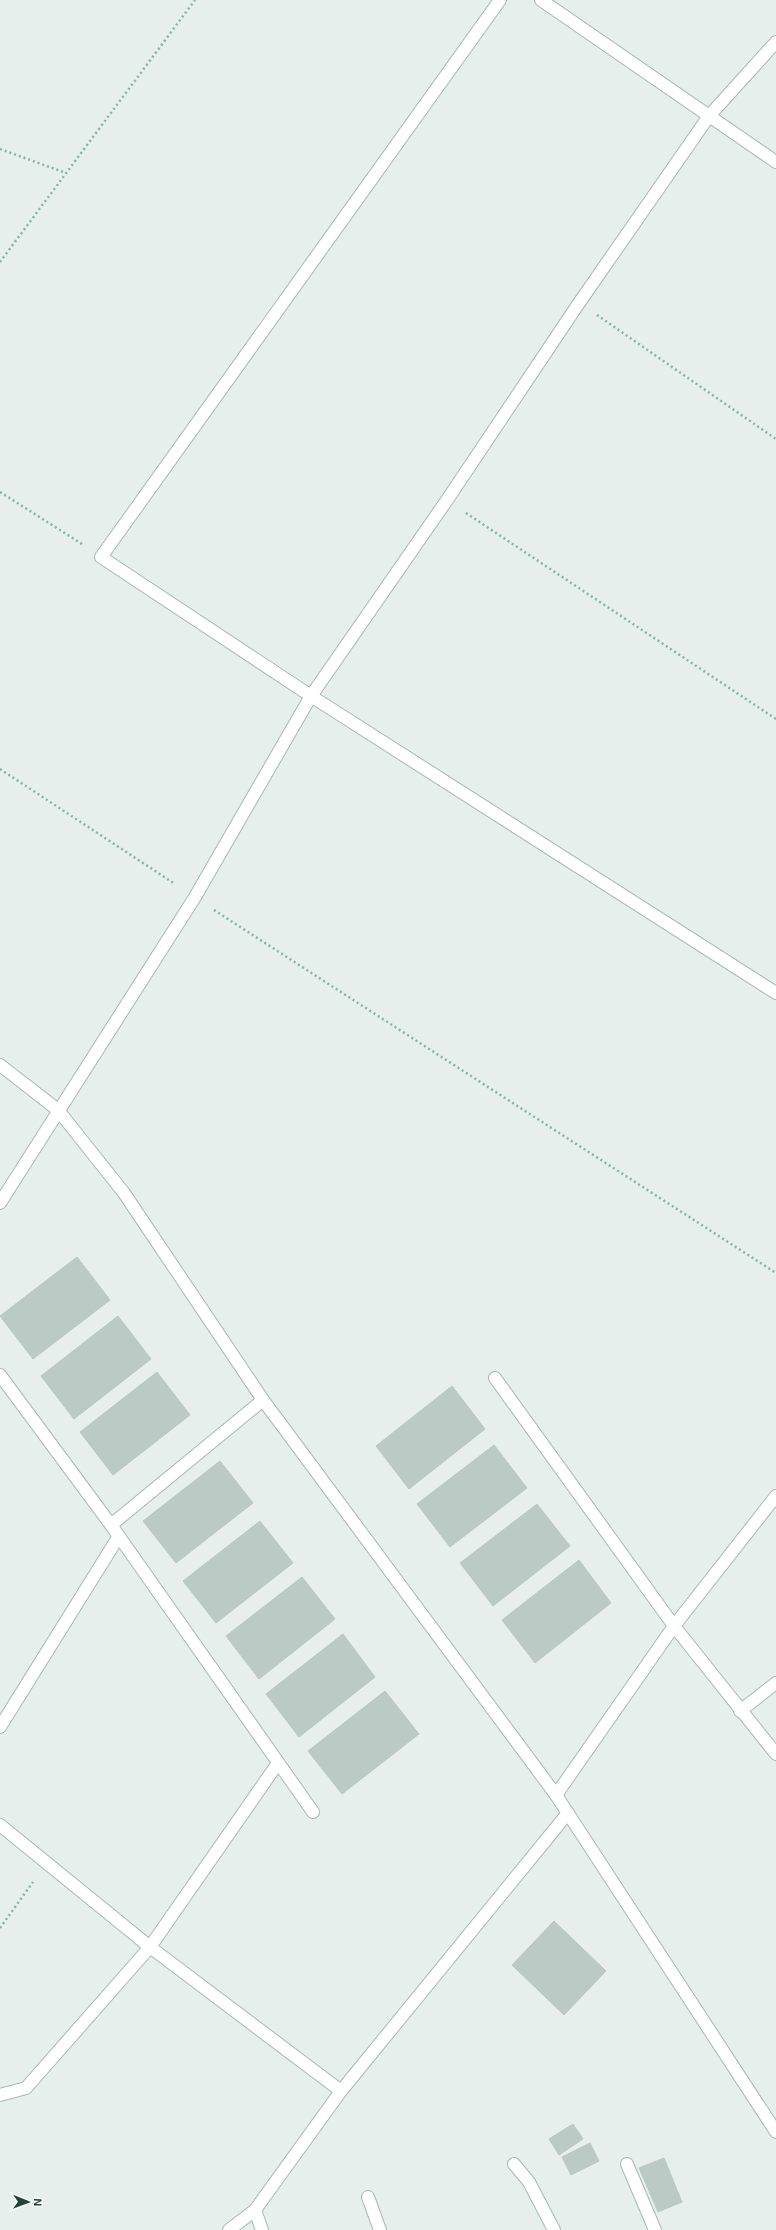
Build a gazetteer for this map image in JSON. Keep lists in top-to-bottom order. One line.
{"north":"right"}
